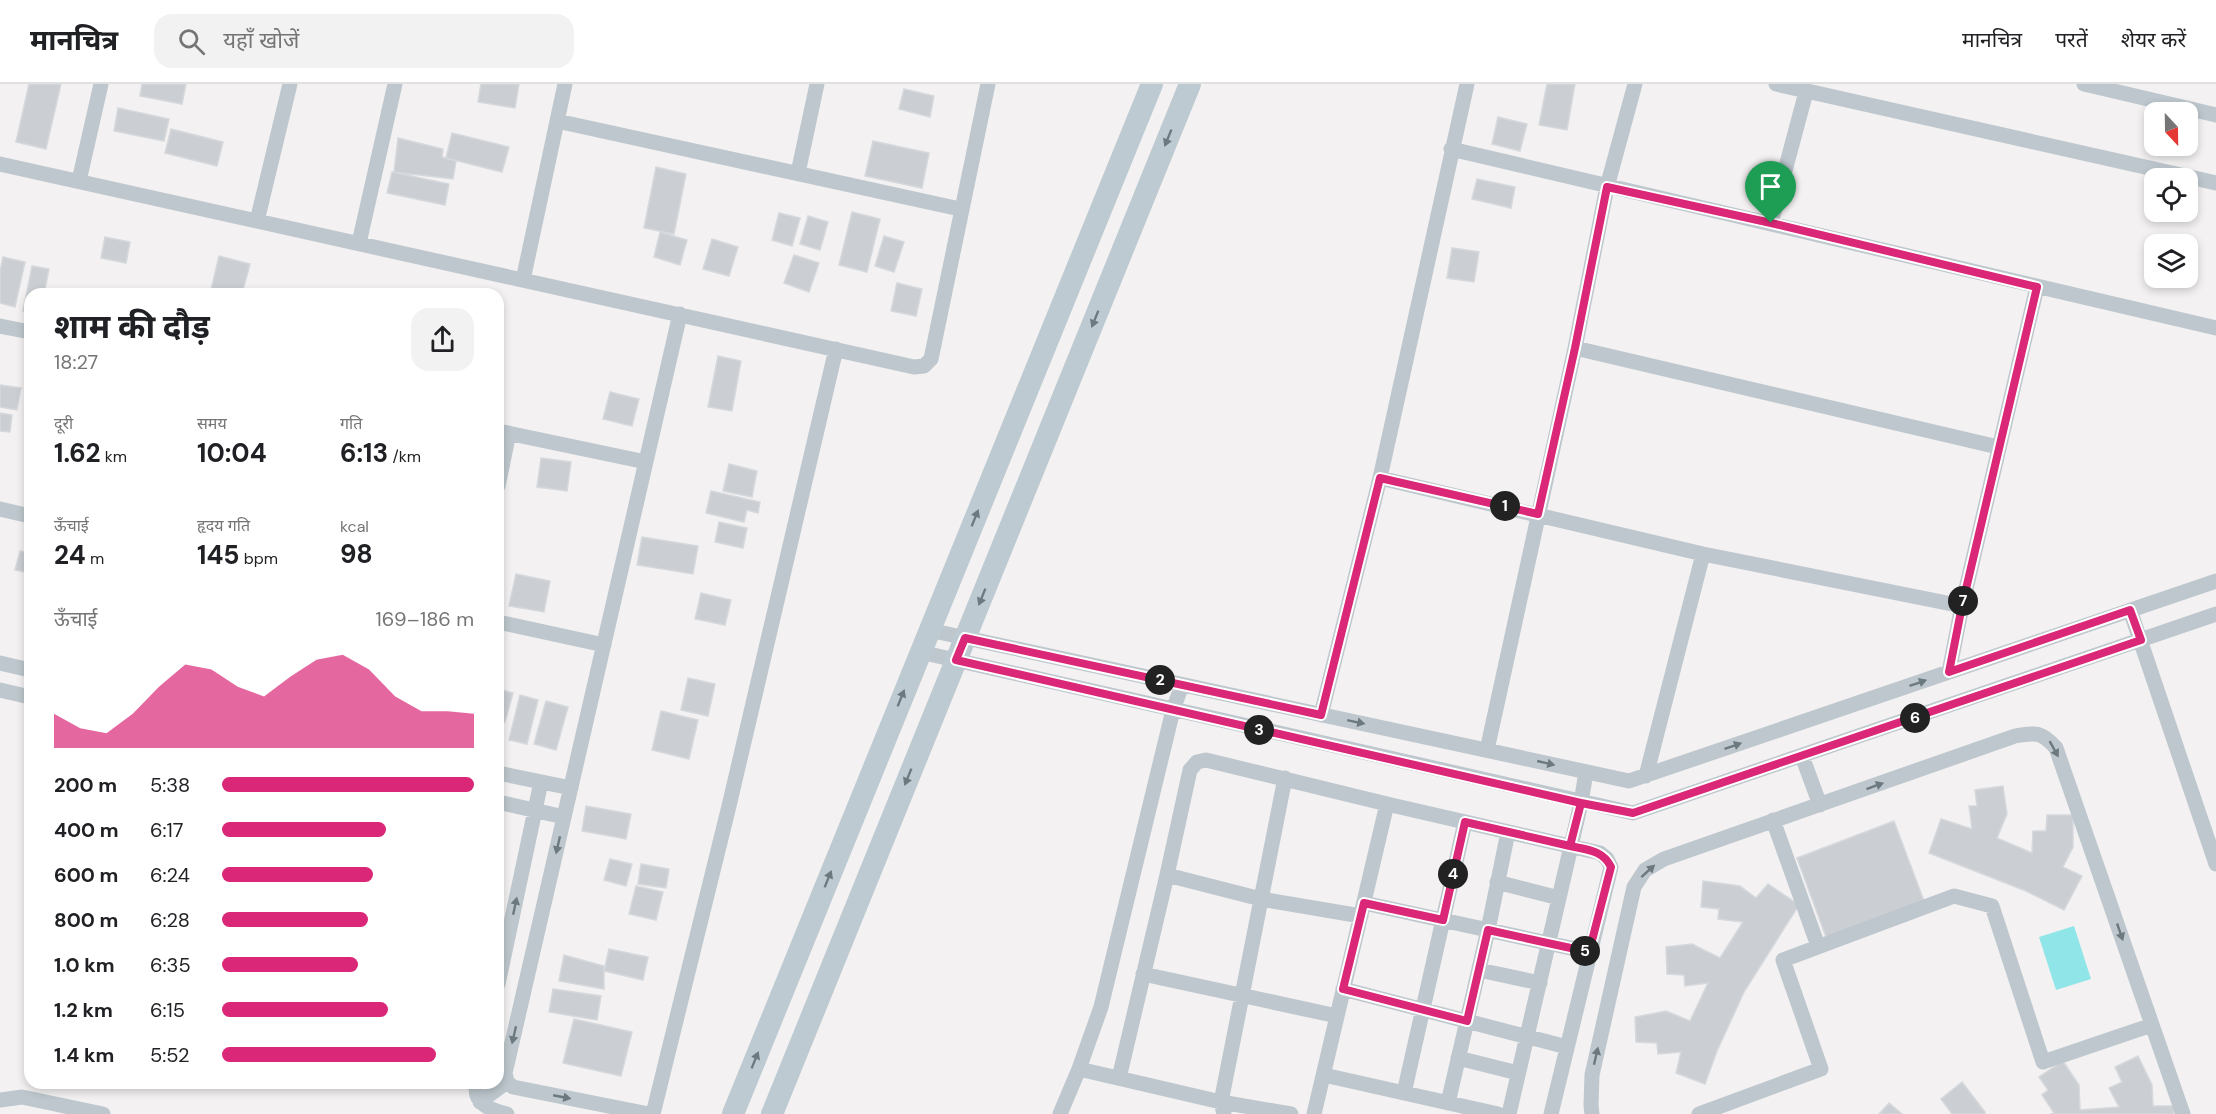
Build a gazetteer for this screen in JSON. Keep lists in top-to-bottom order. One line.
{"north":"bottom","page":{"header":"मानचित्र","search":"यहाँ खोजें","nav":["मानचित्र","परतें","शेयर करें"],"heading":["शाम की दौड़","18:27"],"stats":[["दूरी","1.62 km"],["समय","10:04"],["गति","6:13 /km"],["ऊँचाई","24 m"],["हृदय गति","145 bpm"],["kcal","98"]],"pins":["1","7","2","6","3","4","5"],"chart":["ऊँचाई","169–186 m"],"list":[{"name":"200 m","note":"5:38"},{"name":"400 m","note":"6:17"},{"name":"600 m","note":"6:24"},{"name":"800 m","note":"6:28"},{"name":"1.0 km","note":"6:35"},{"name":"1.2 km","note":"6:15"},{"name":"1.4 km","note":"5:52"}]}}
